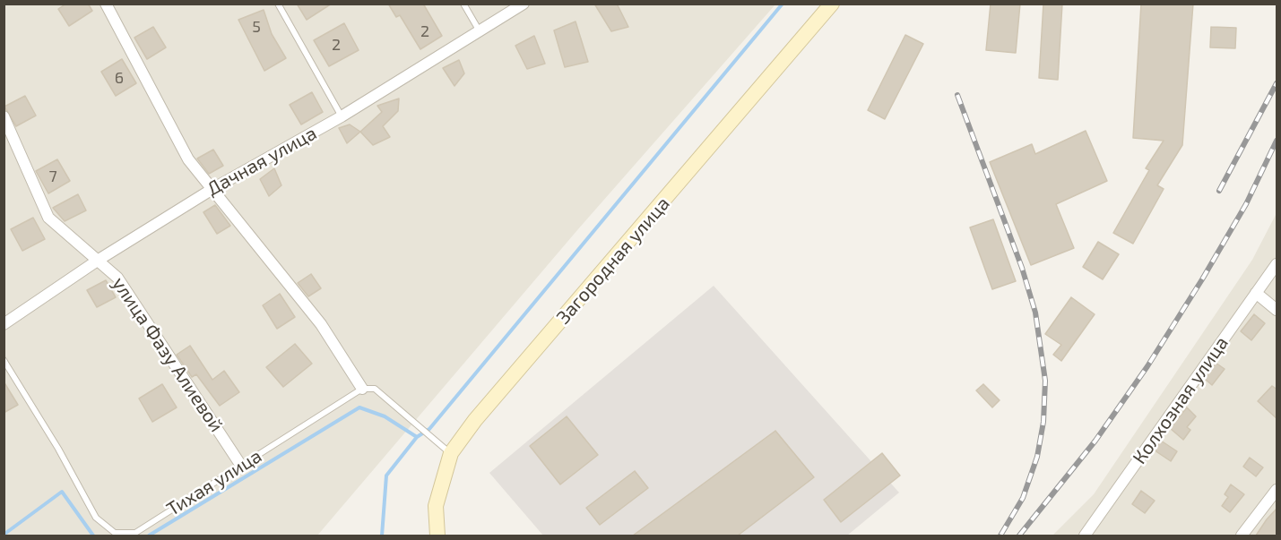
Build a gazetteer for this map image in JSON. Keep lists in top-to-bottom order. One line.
{"streets":{"main road":["Загородная улица"],"street":["Дачная улица","улица Фазу Алиевой","Колхозная улица"],"lane":["Тихая улица"]},"crossings":[["Дачная улица","улица Фазу Алиевой"],["улица Фазу Алиевой","Тихая улица"]],"house_numbers":["5","2","2","6","7"]}
